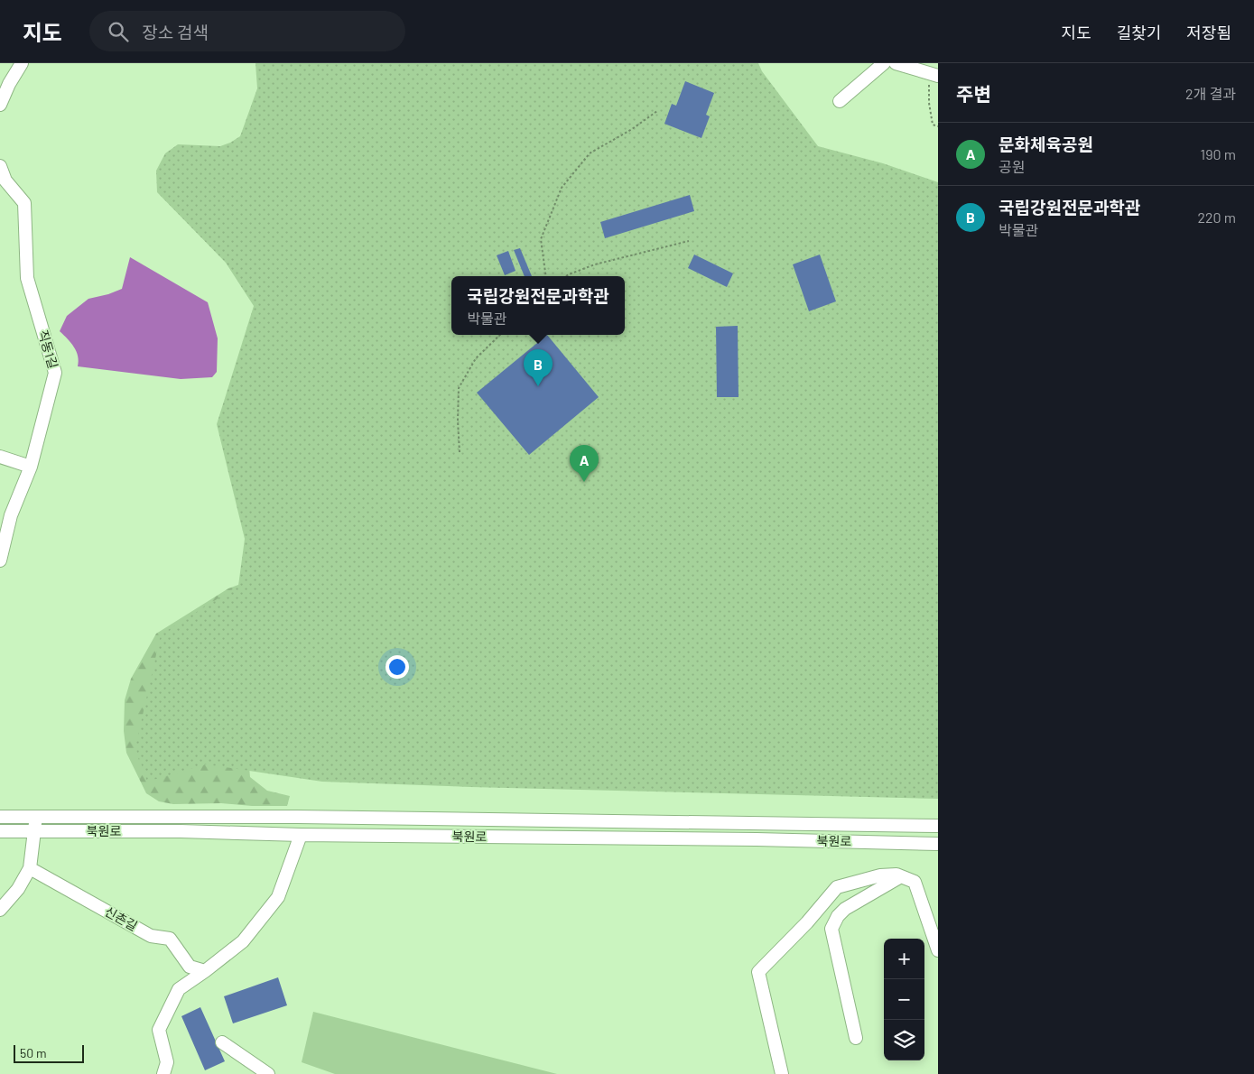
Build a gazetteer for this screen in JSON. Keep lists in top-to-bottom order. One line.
{"streets":{"street":["직동1길","북원로","신촌길"]},"scale_bar":"50 m","page":{"header":"지도","search":"장소 검색","nav":["지도","길찾기","저장됨"],"heading":["주변","2개 결과"],"list":[{"mark":"A","name":"문화체육공원","note":"공원","value":"190 m"},{"mark":"B","name":"국립강원전문과학관","note":"박물관","value":"220 m"}],"popup":["국립강원전문과학관","박물관"],"pins":["B","A"],"map_buttons":["+","−"],"scale":"50 m"}}
